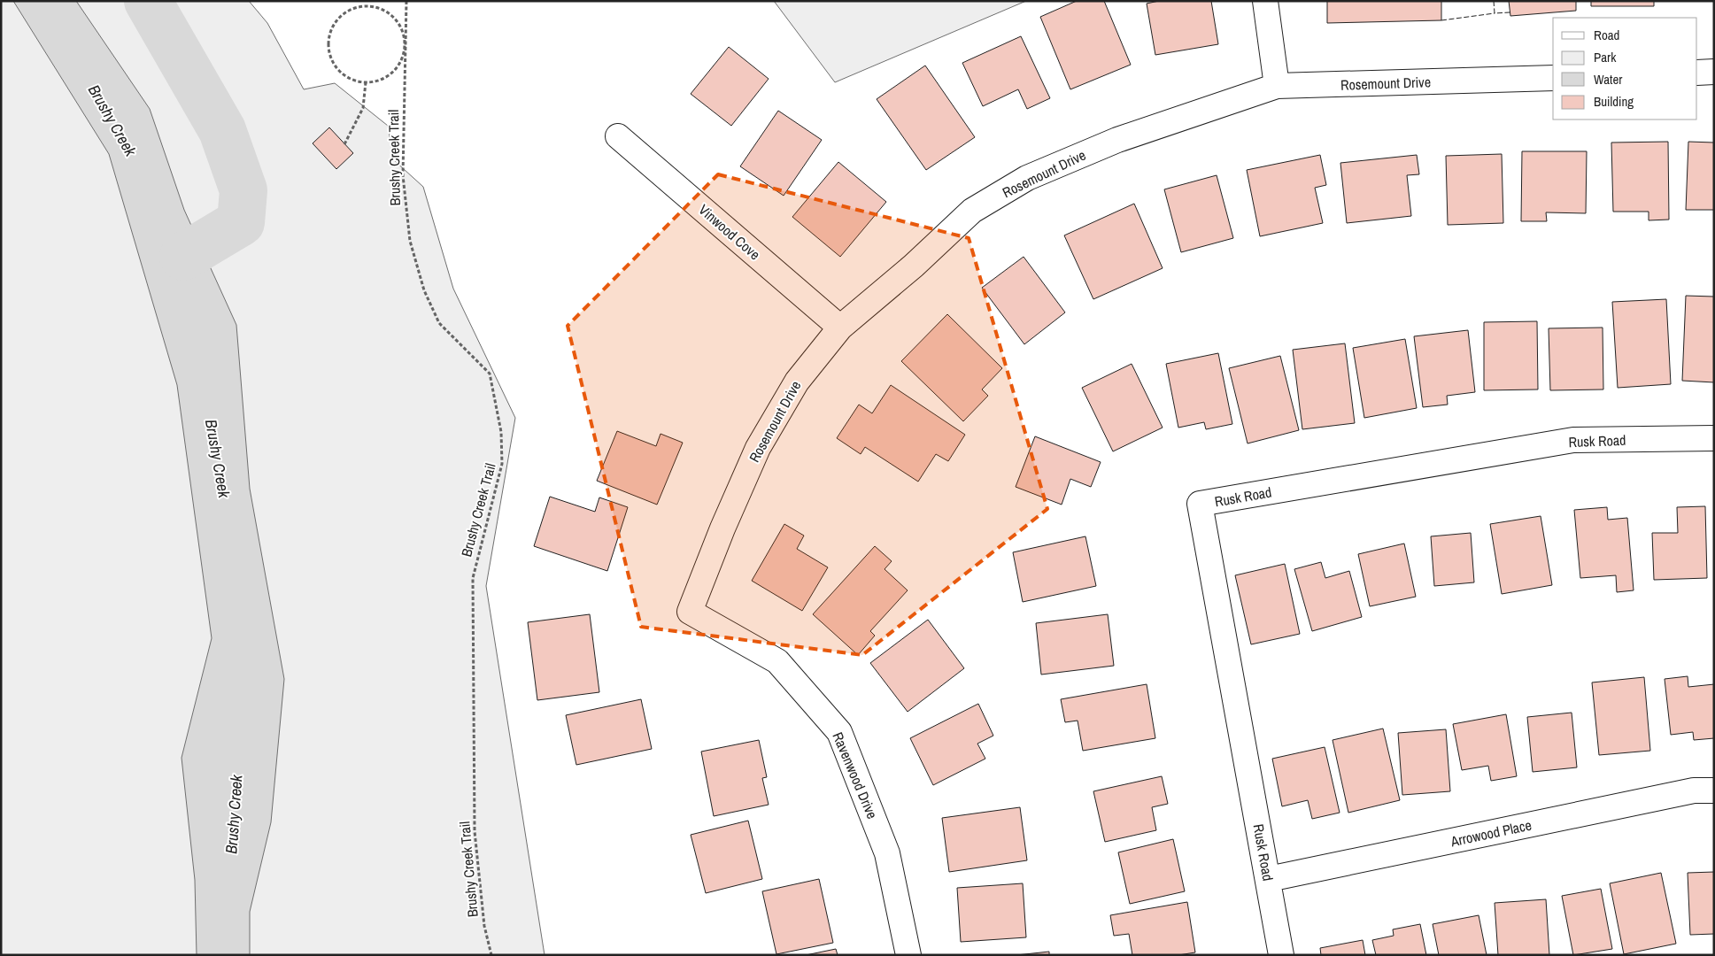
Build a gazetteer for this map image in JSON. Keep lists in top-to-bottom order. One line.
{"streets":{"street":["Rosemount Drive","Vinwood Cove","Rusk Road","Ravenwood Drive","Arrowood Place"],"path":["Brushy Creek Trail"]},"crossings":[["Rosemount Drive","Vinwood Cove"],["Rosemount Drive","Ravenwood Drive"],["Rusk Road","Arrowood Place"]],"water":["Brushy Creek"],"legend":["Road","Park","Water","Building"]}
